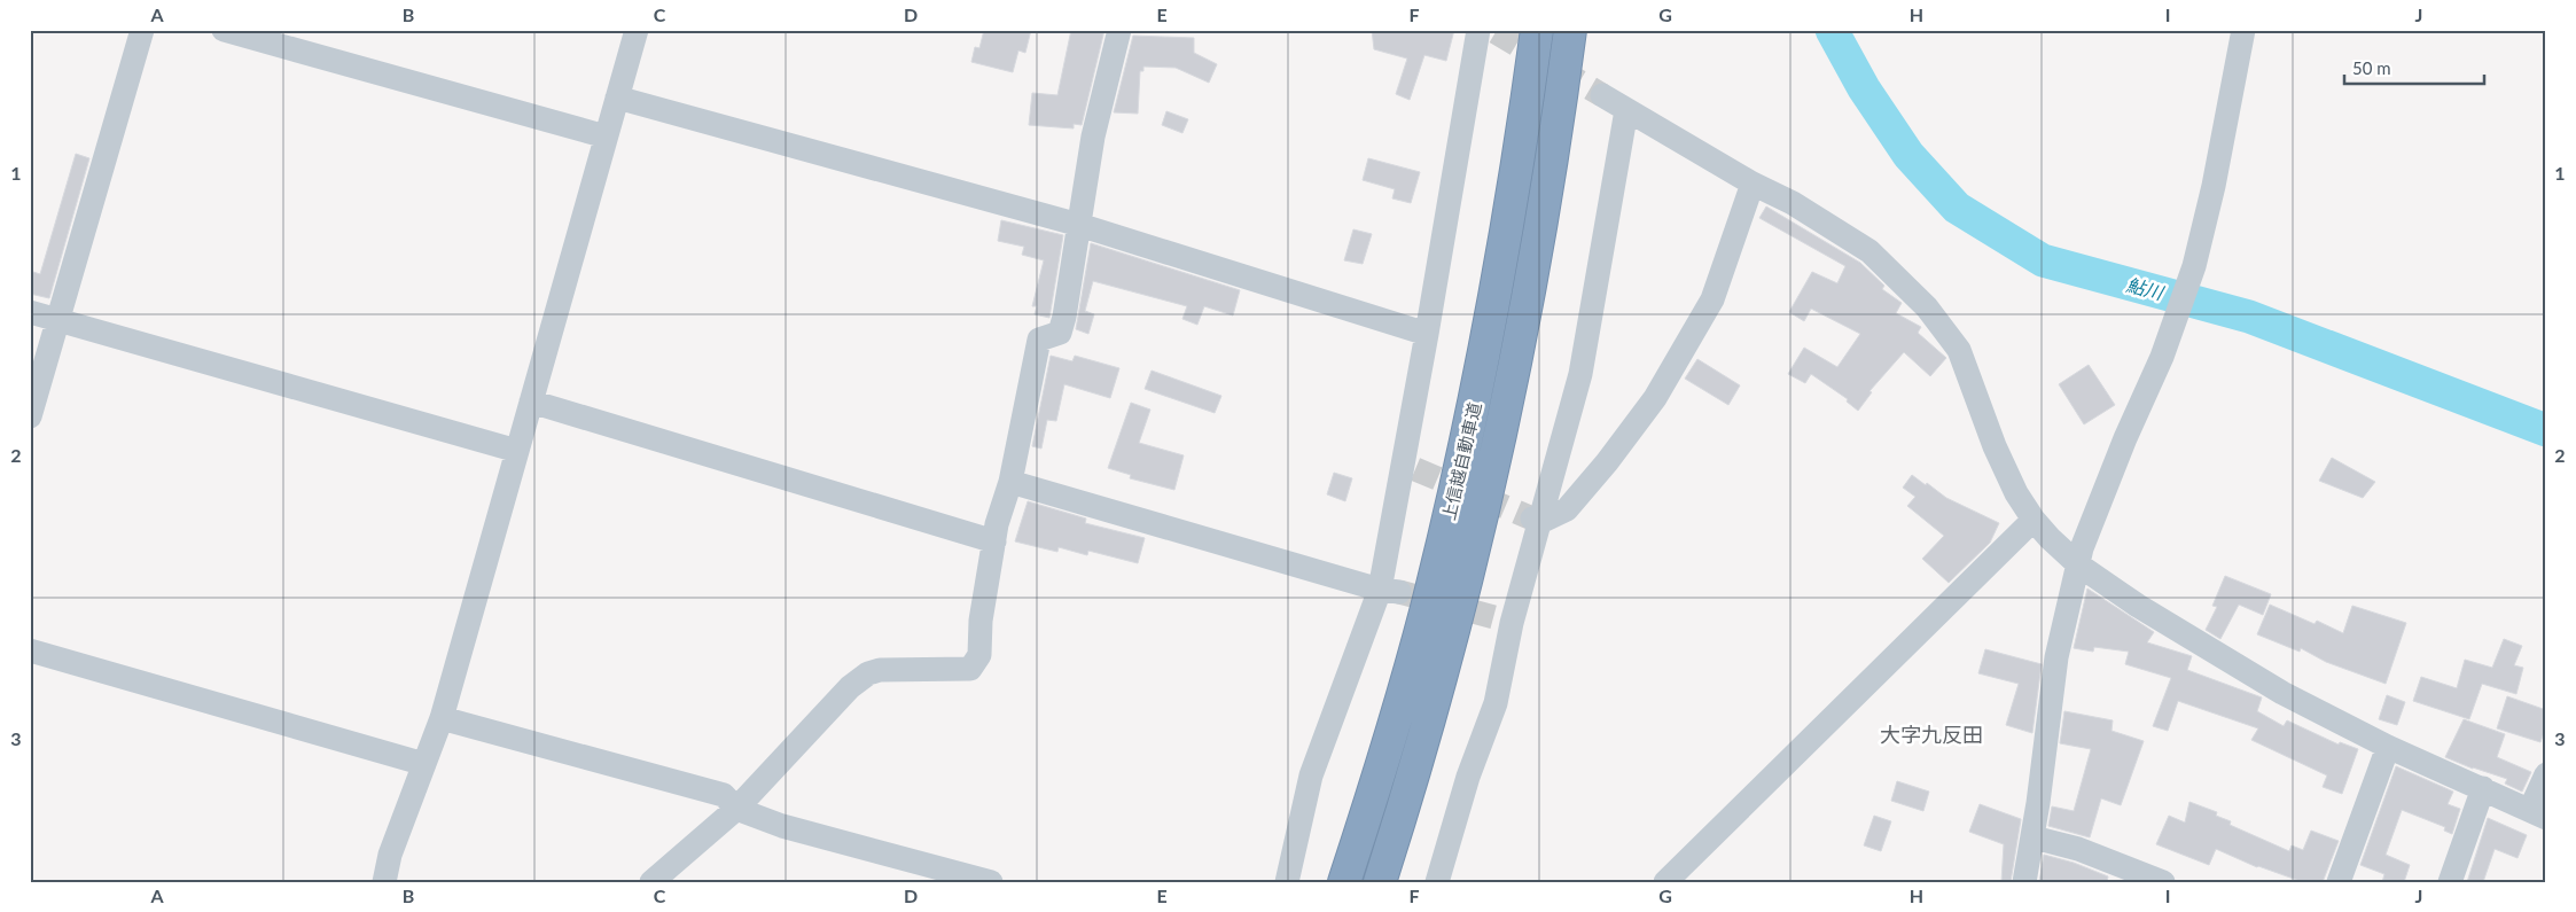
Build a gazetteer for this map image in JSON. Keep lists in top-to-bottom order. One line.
{"streets":{"highway":["上信越自動車道"]},"districts":["大字九反田"],"water":["鮎川"],"scale_bar":"50 m","grid":{"columns":["A","B","C","D","E","F","G","H","I","J"],"rows":["1","2","3"]}}
